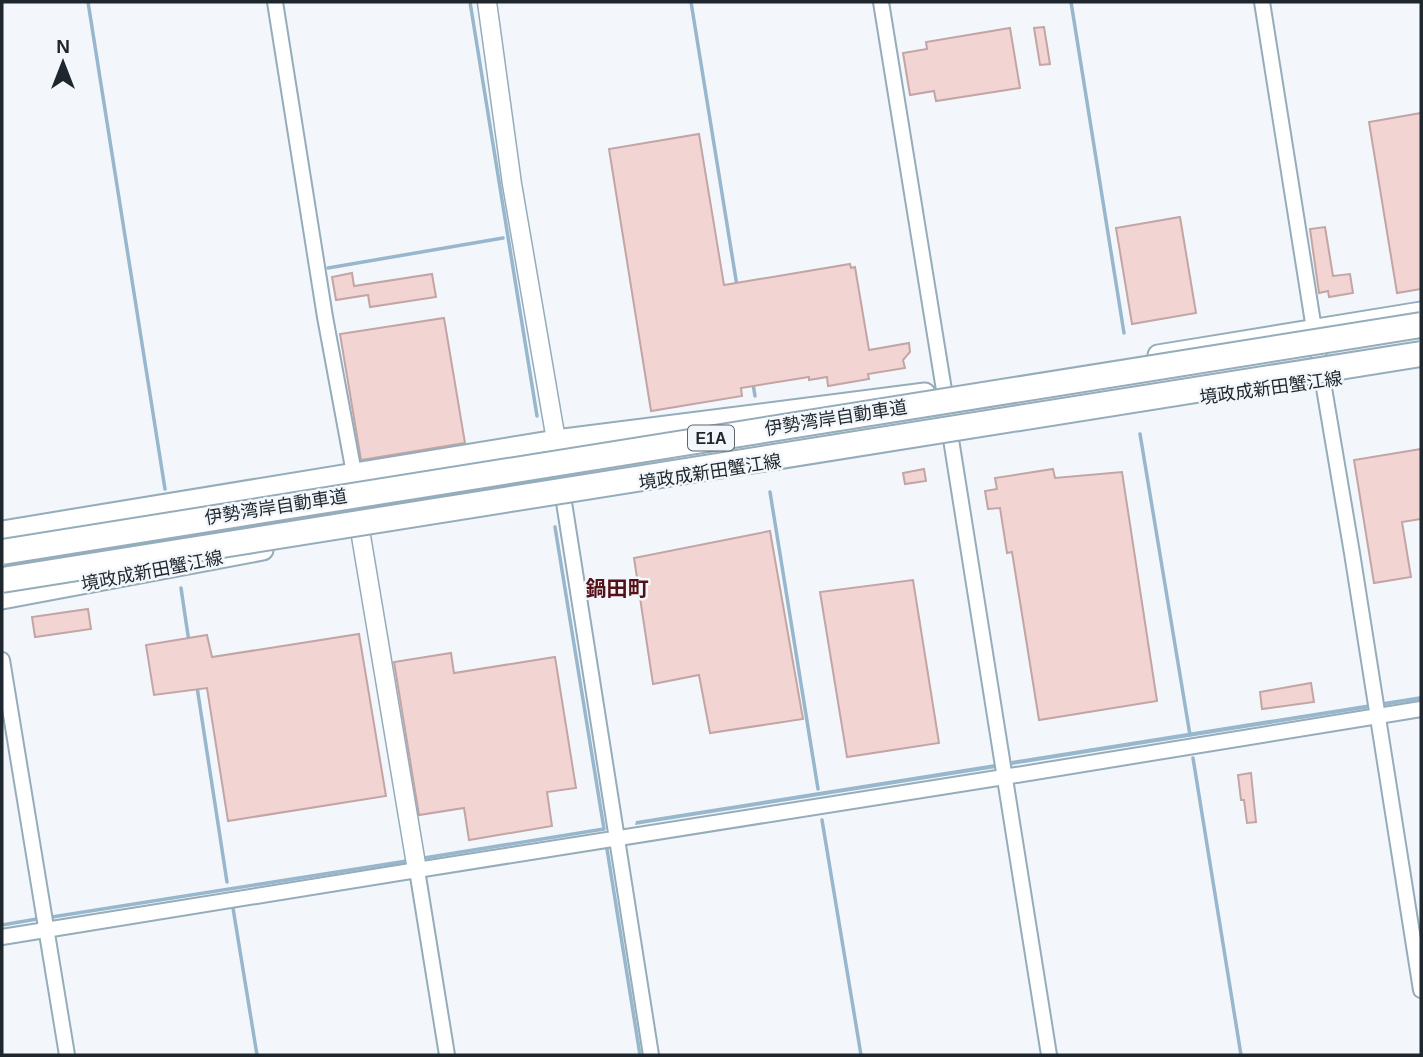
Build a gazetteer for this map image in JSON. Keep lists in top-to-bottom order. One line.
{"streets":{"highway":["伊勢湾岸自動車道","E1A"],"main road":["境政成新田蟹江線"]},"districts":["鍋田町"],"north":"top"}
